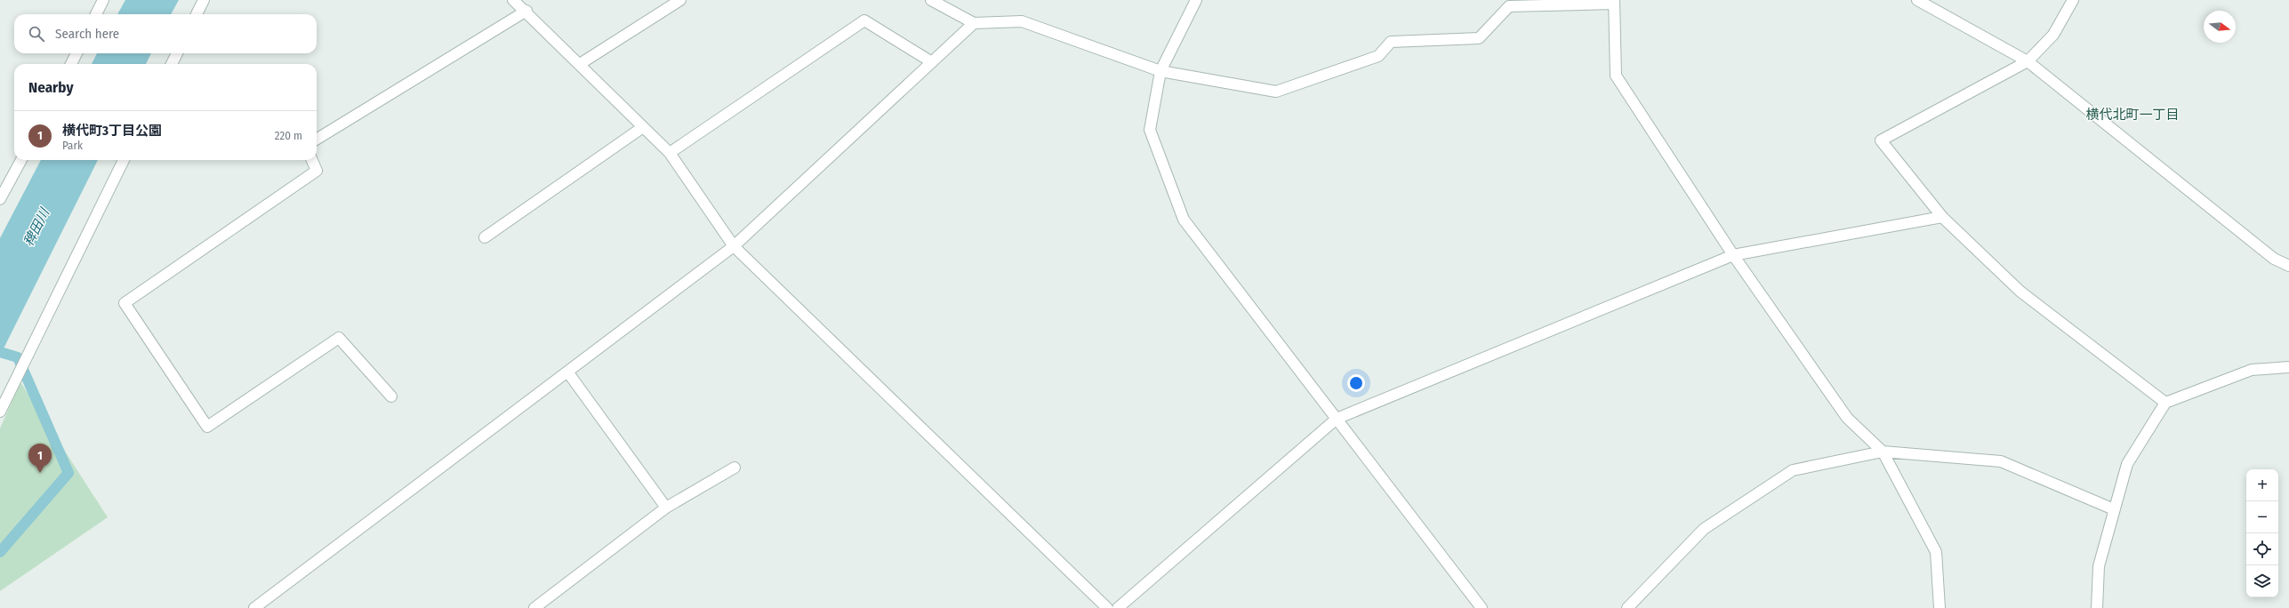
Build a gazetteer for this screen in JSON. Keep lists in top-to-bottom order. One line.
{"districts":["横代北町一丁目"],"water":["稗田川"],"north":"right","page":{"search":"Search here","heading":"Nearby","list":[{"mark":"1","name":"横代町3丁目公園","note":"Park","value":"220 m"}],"pins":"1","map_buttons":["+","−"]}}
